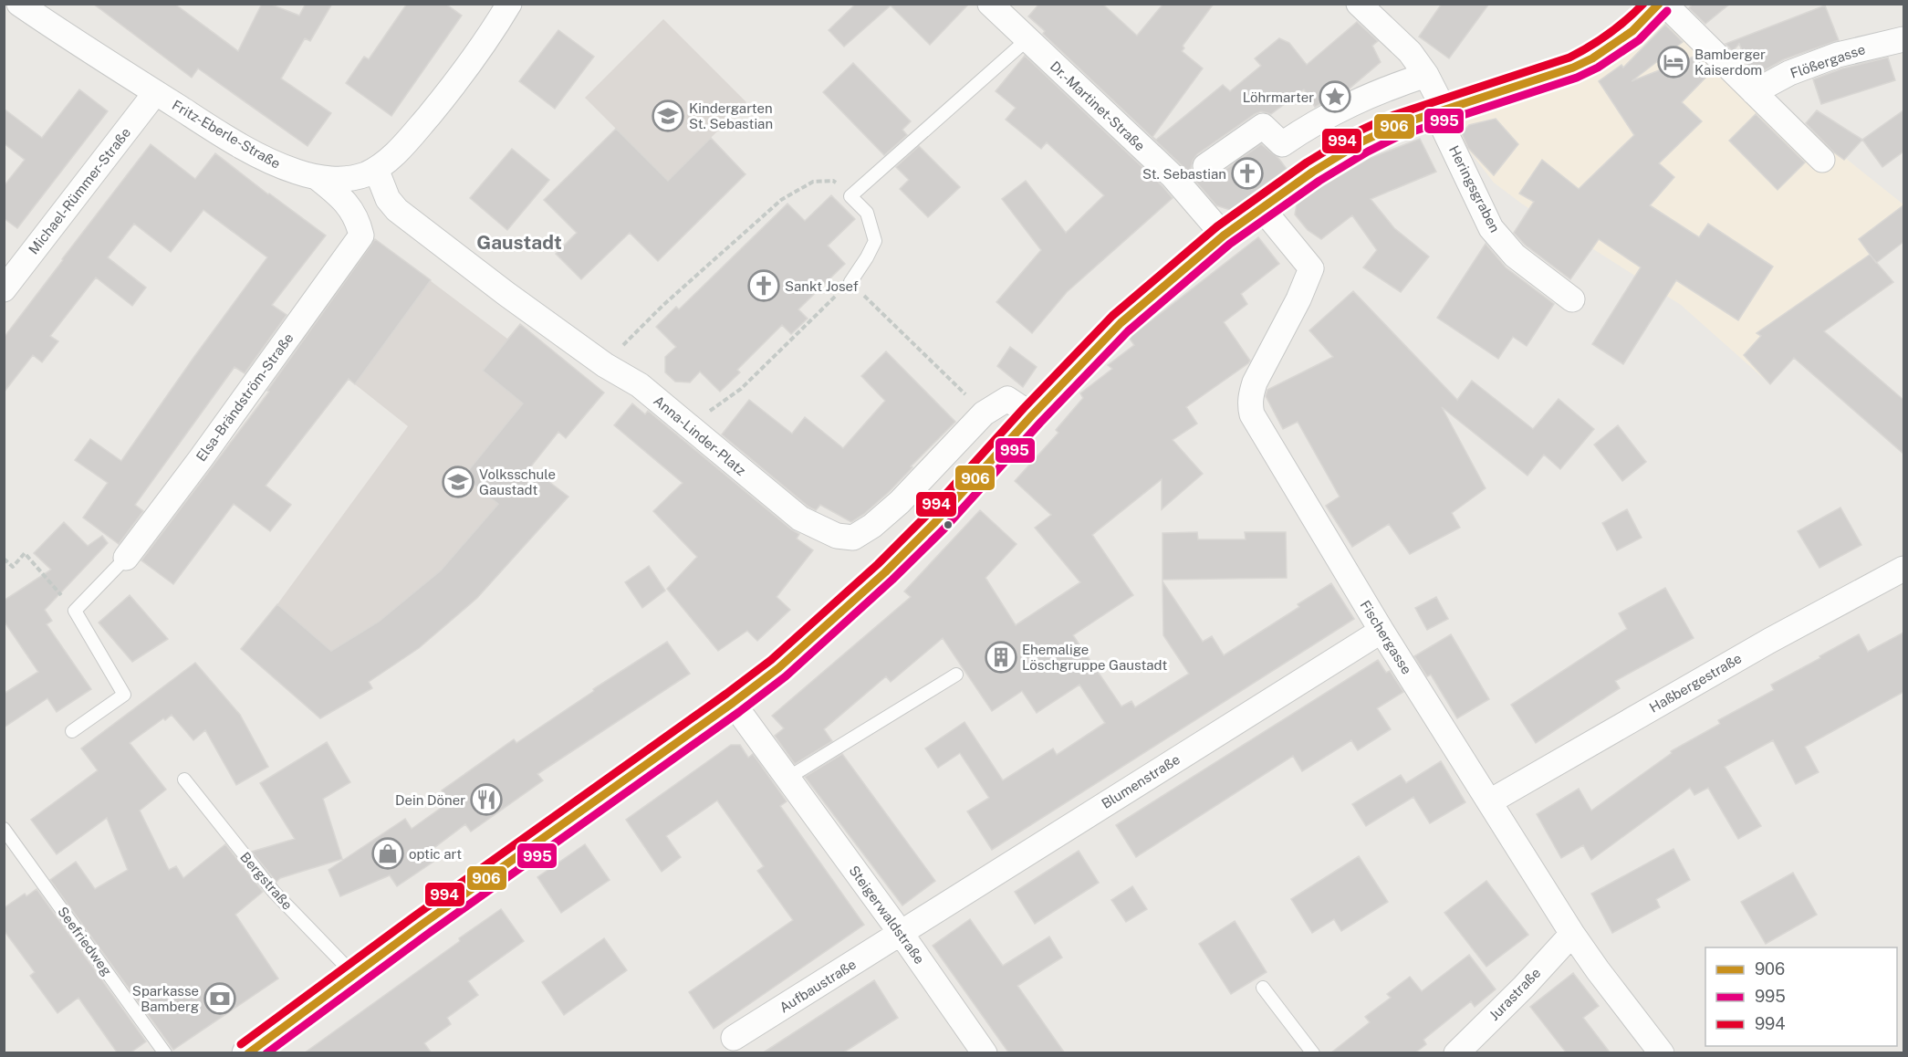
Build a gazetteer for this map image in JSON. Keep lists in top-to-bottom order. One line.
{"streets":{"street":["Flößergasse","Dr.-Martinet-Straße","Fritz-Eberle-Straße","Heringsgraben","Michael-Rümmer-Straße","Elsa-Brändström-Straße","Anna-Linder-Platz","Fischergasse","Haßbergestraße","Blumenstraße","Steigerwaldstraße","Aufbaustraße","Jurastraße"],"lane":["Bergstraße","Seefriedweg"]},"crossings":[["Fritz-Eberle-Straße","Michael-Rümmer-Straße"],["Fritz-Eberle-Straße","Anna-Linder-Platz"],["Elsa-Brändström-Straße","Anna-Linder-Platz"],["Fischergasse","Haßbergestraße"],["Fischergasse","Blumenstraße"],["Fischergasse","Jurastraße"],["Blumenstraße","Steigerwaldstraße"],["Blumenstraße","Aufbaustraße"],["Steigerwaldstraße","Aufbaustraße"]],"districts":["Gaustadt"],"places":{"hotel":["Bamberger Kaiserdom"],"place":["Löhrmarter"],"school or university":["Kindergarten St. Sebastian","Volksschule Gaustadt"],"church":["St. Sebastian","Sankt Josef"],"building":["Ehemalige Löschgruppe Gaustadt"],"restaurant":["Dein Döner"],"shop":["optic art"],"bank":["Sparkasse Bamberg"]},"lines":["transit line 906","transit line 994","transit line 995"],"legend":["906","995","994"]}
